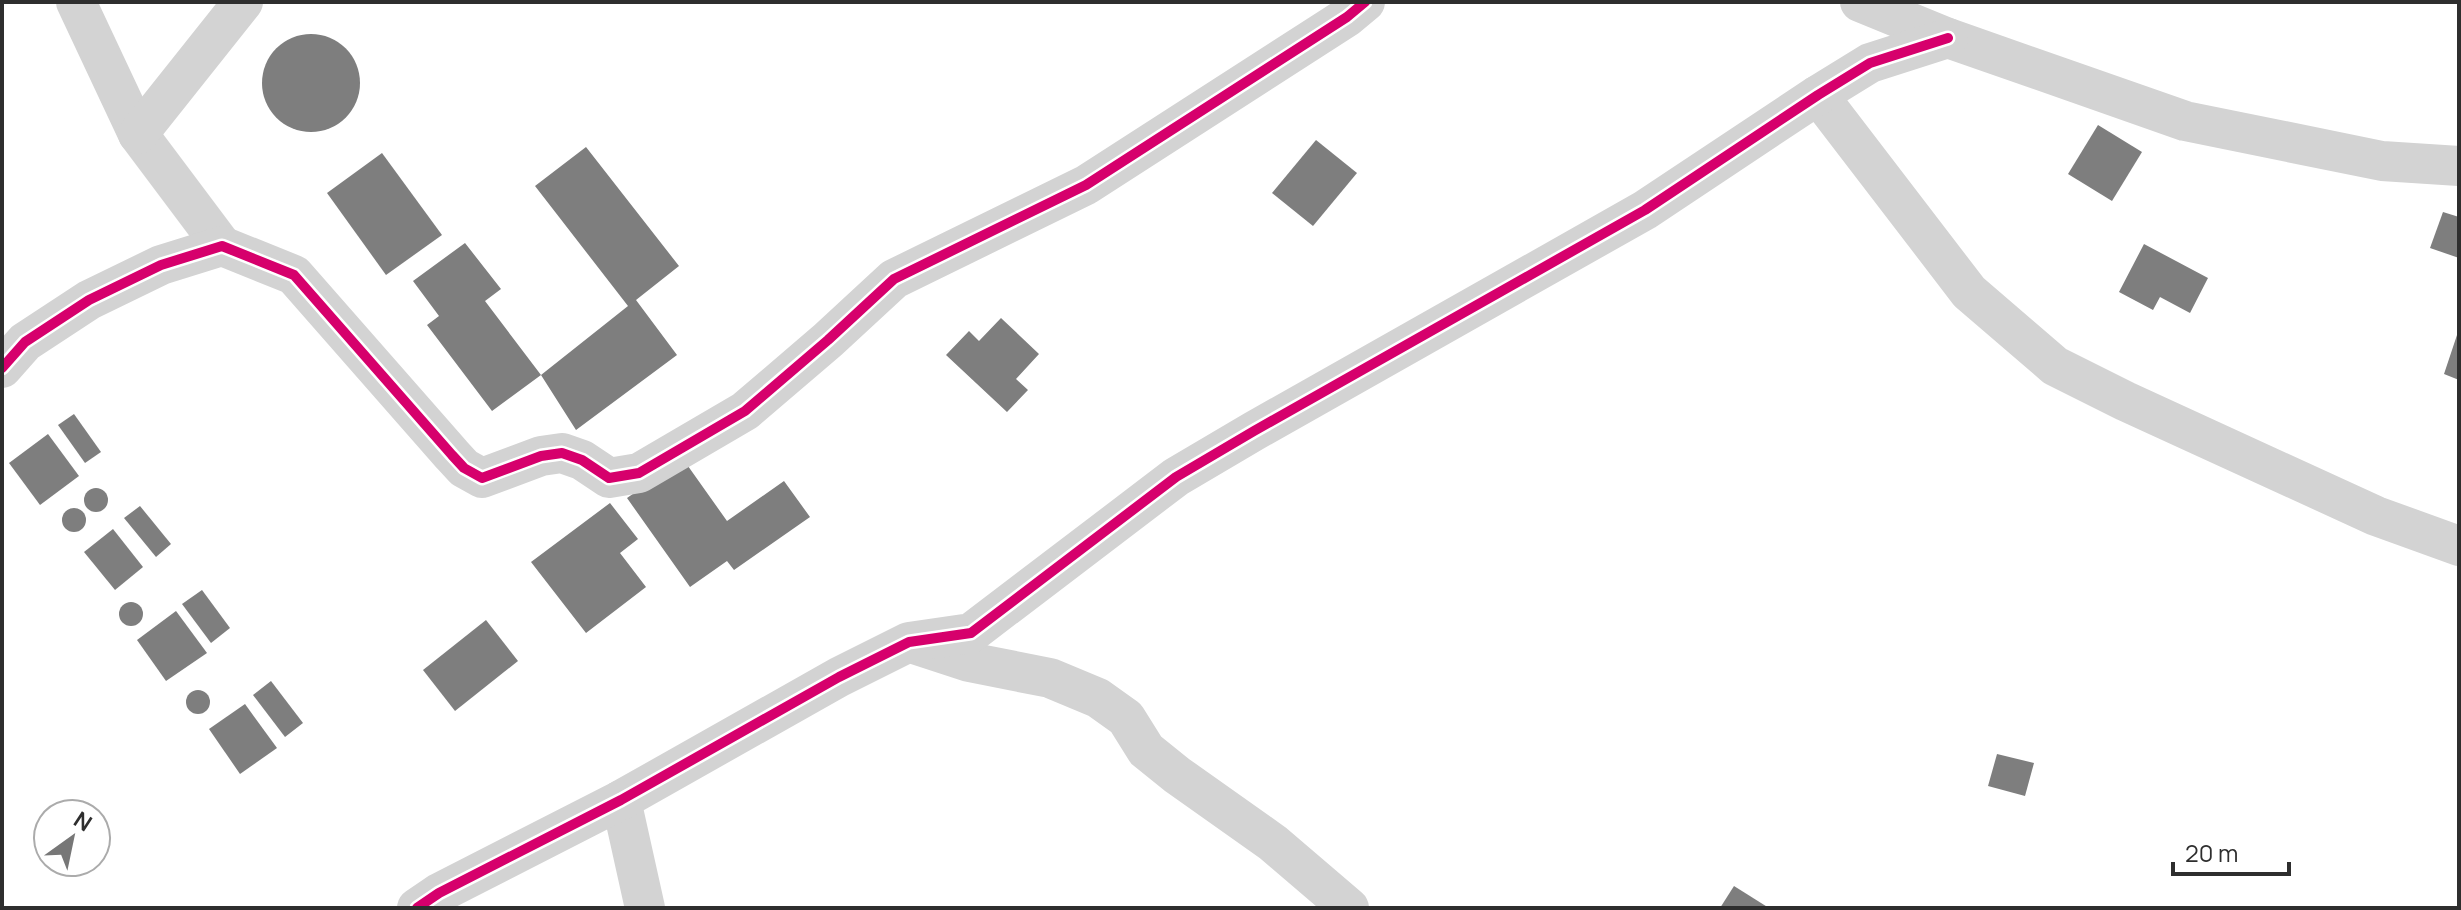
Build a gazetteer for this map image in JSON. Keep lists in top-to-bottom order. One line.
{"scale_bar":"20 m","north":"top right"}
